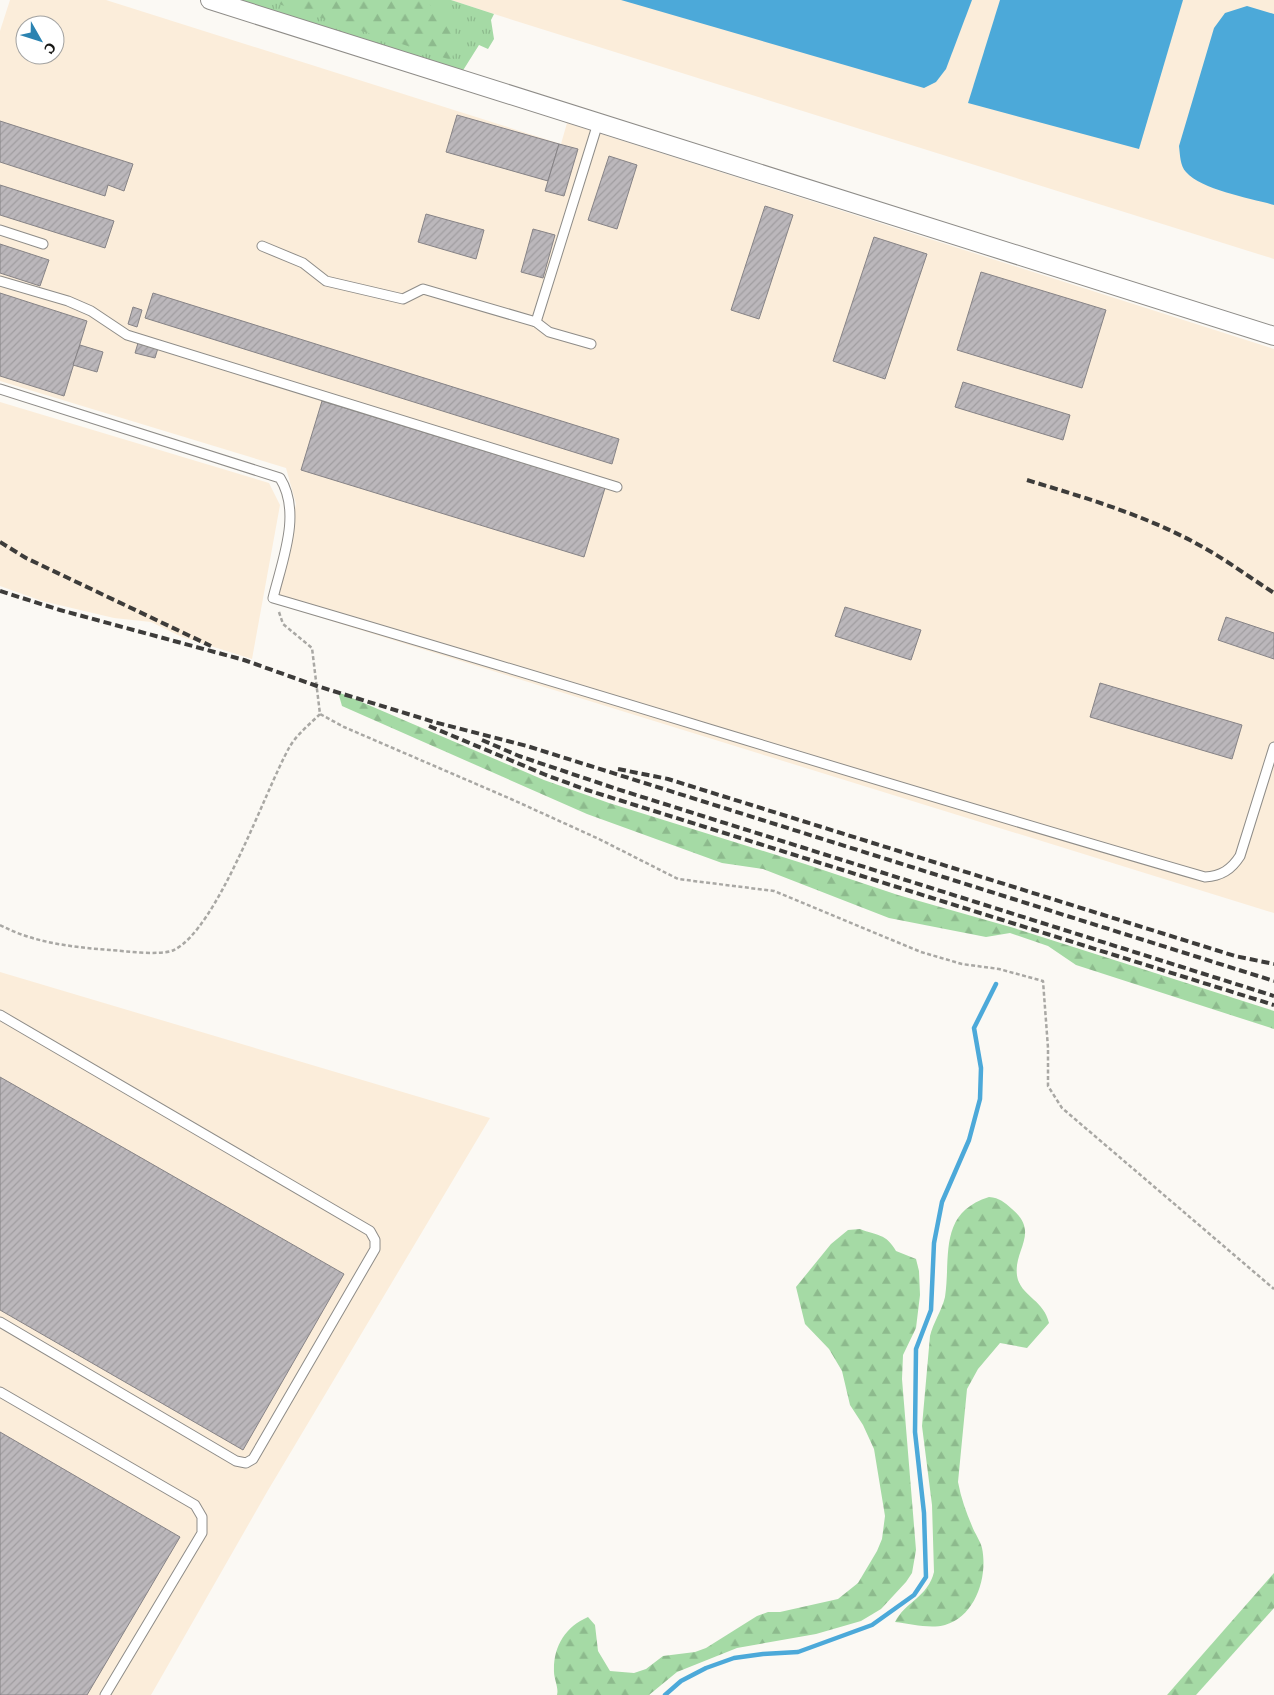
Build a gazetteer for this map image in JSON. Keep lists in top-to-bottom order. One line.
{"north":"bottom right"}
